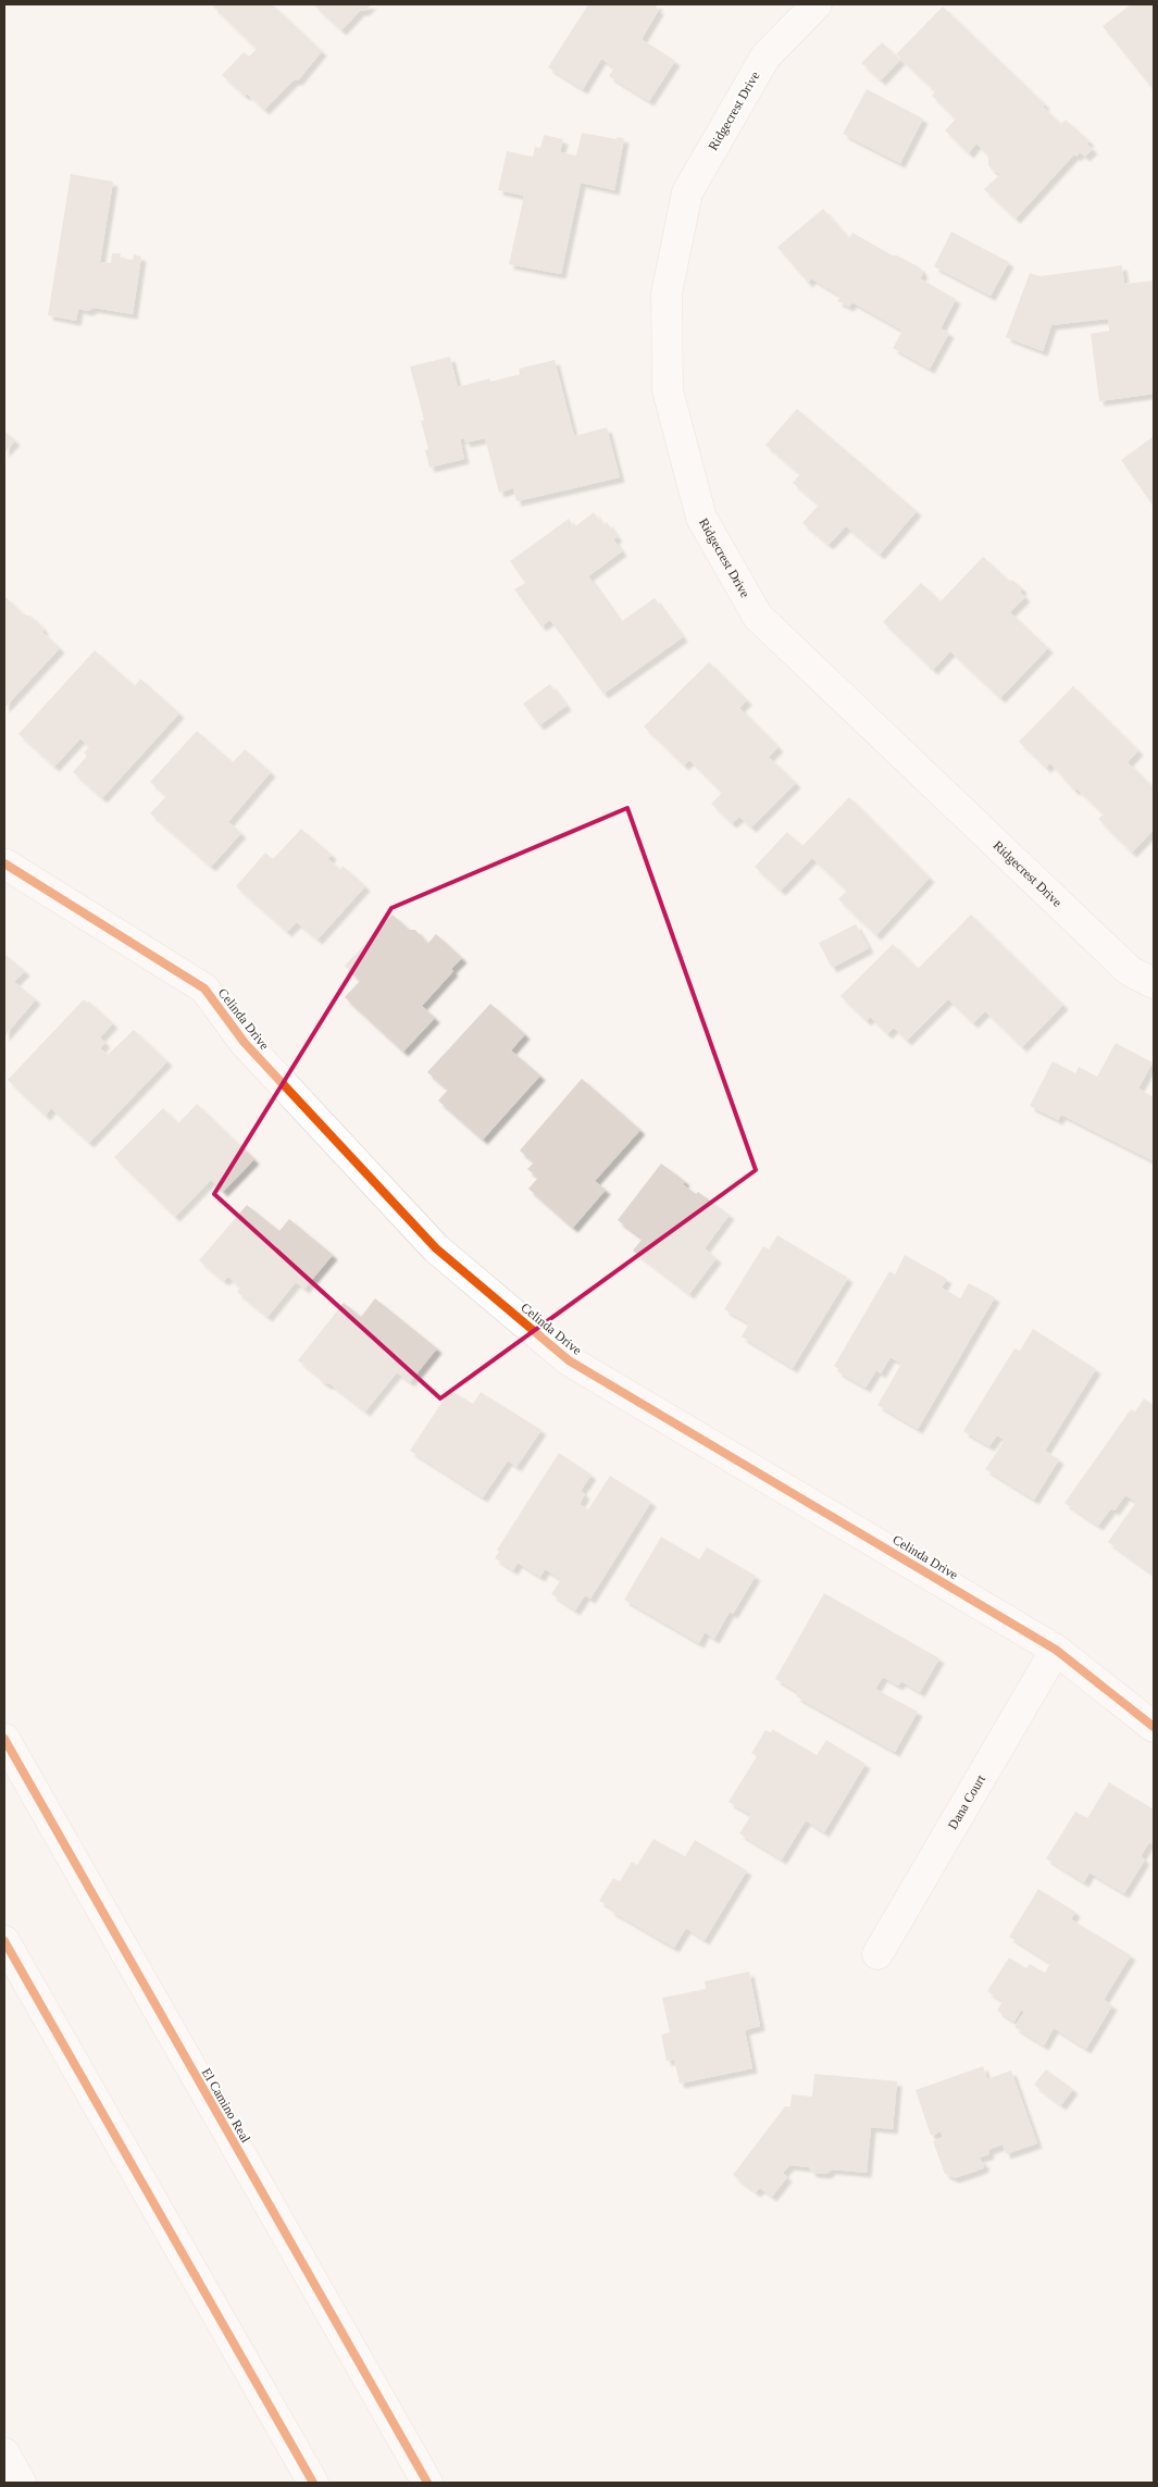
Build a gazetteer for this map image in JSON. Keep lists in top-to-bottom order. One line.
{"streets":{"street":["Ridgecrest Drive","Celinda Drive","Dana Court","El Camino Real"]},"crossings":[["Celinda Drive","Dana Court"]]}
